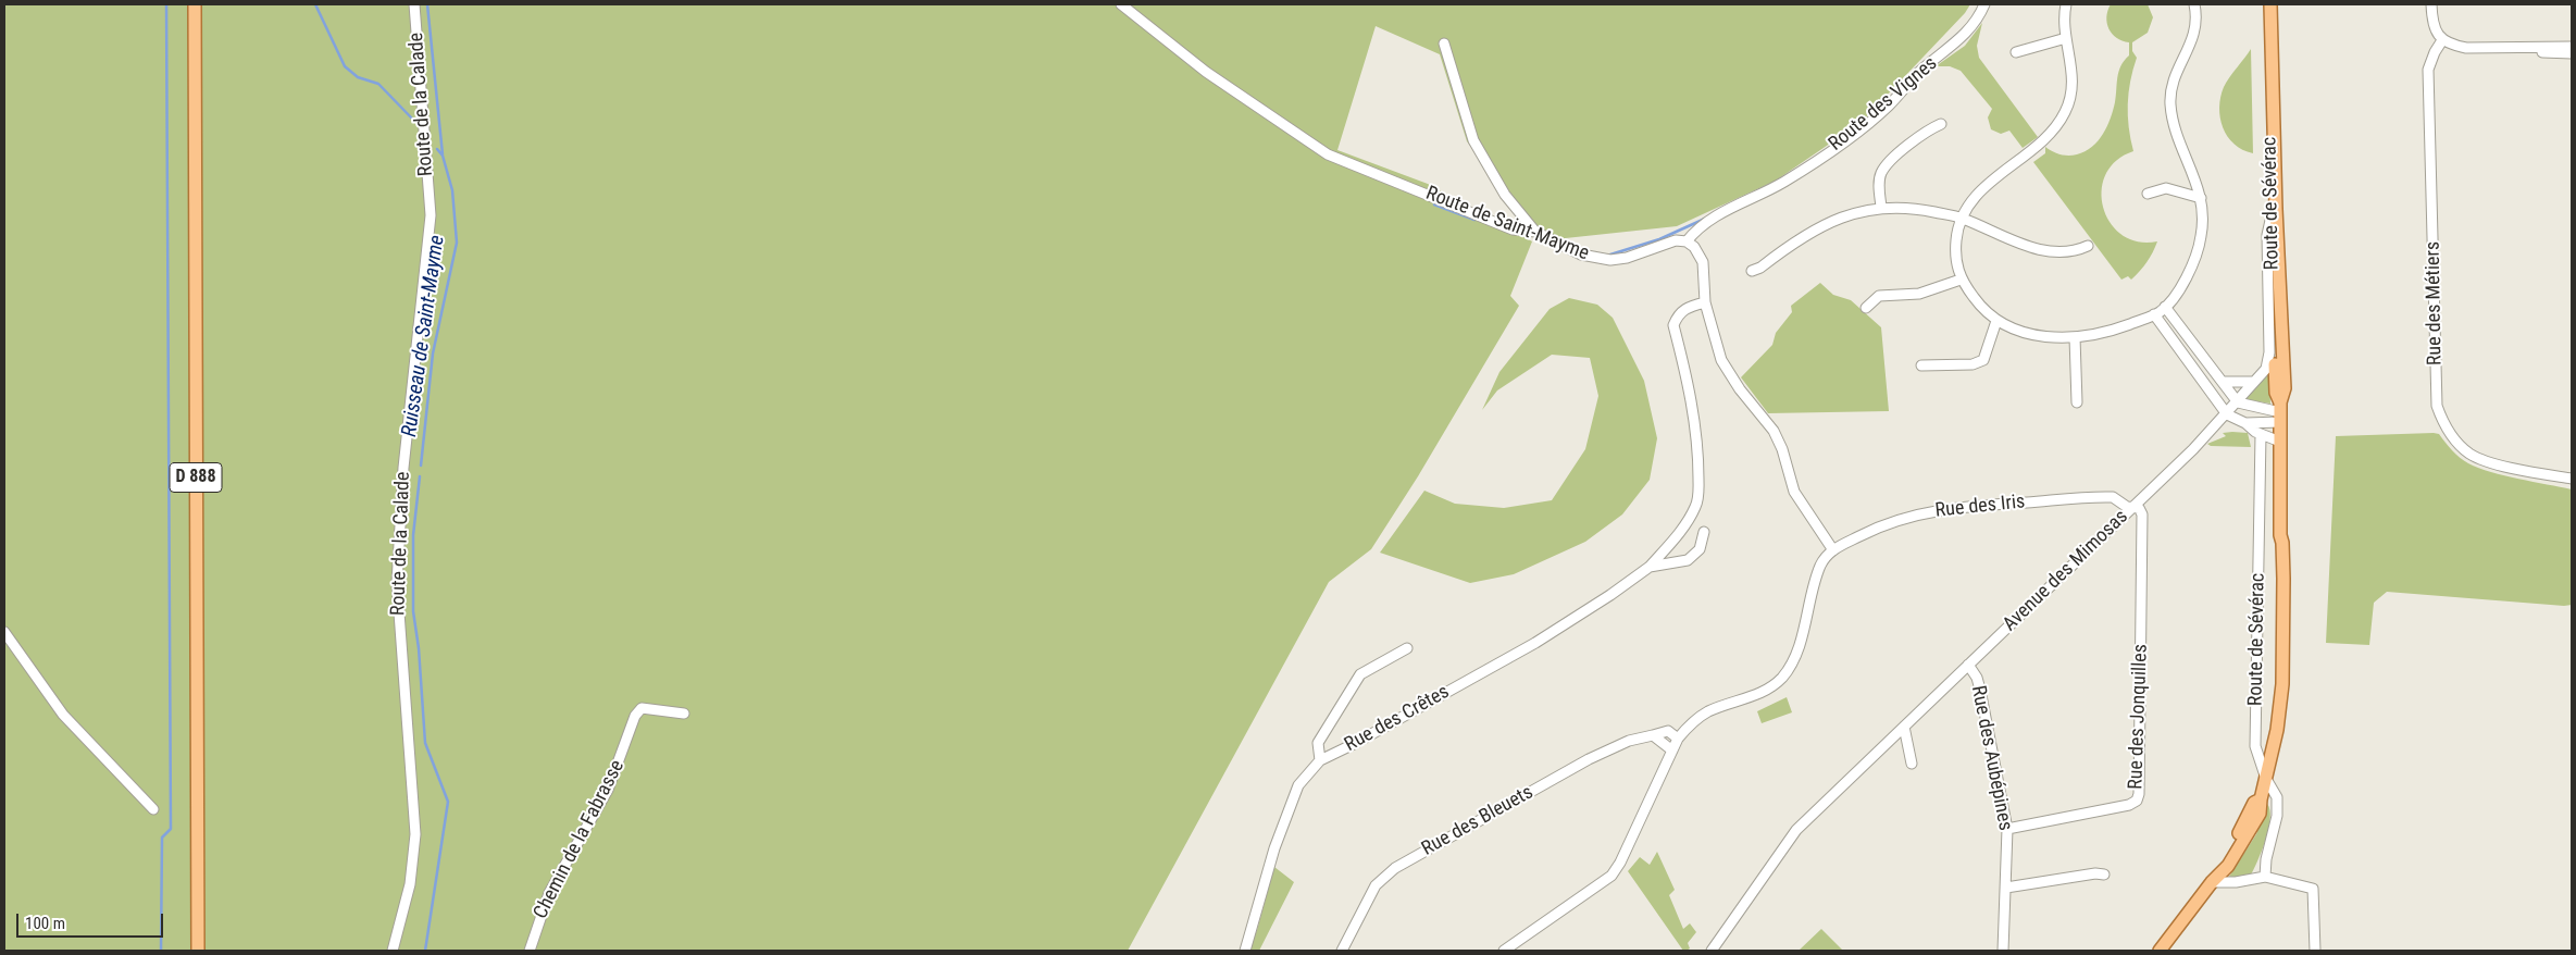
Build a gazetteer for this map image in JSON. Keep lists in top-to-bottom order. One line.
{"streets":{"main road":["Route de Sévérac","D 888"],"street":["Route de la Calade","Route des Vignes","Route de Saint-Mayme","Rue des Métiers","Rue des Iris","Avenue des Mimosas","Rue des Jonquilles","Rue des Crêtes","Rue des Aubépines","Rue des Bleuets","Chemin de la Fabrasse"]},"crossings":[["Route des Vignes","Route de Saint-Mayme"],["Route de Sévérac","Avenue des Mimosas"],["Rue des Iris","Avenue des Mimosas"],["Rue des Iris","Rue des Jonquilles"],["Avenue des Mimosas","Rue des Jonquilles"],["Avenue des Mimosas","Rue des Aubépines"],["Rue des Jonquilles","Rue des Aubépines"]],"water":["Ruisseau de Saint-Mayme"],"scale_bar":"100 m"}
